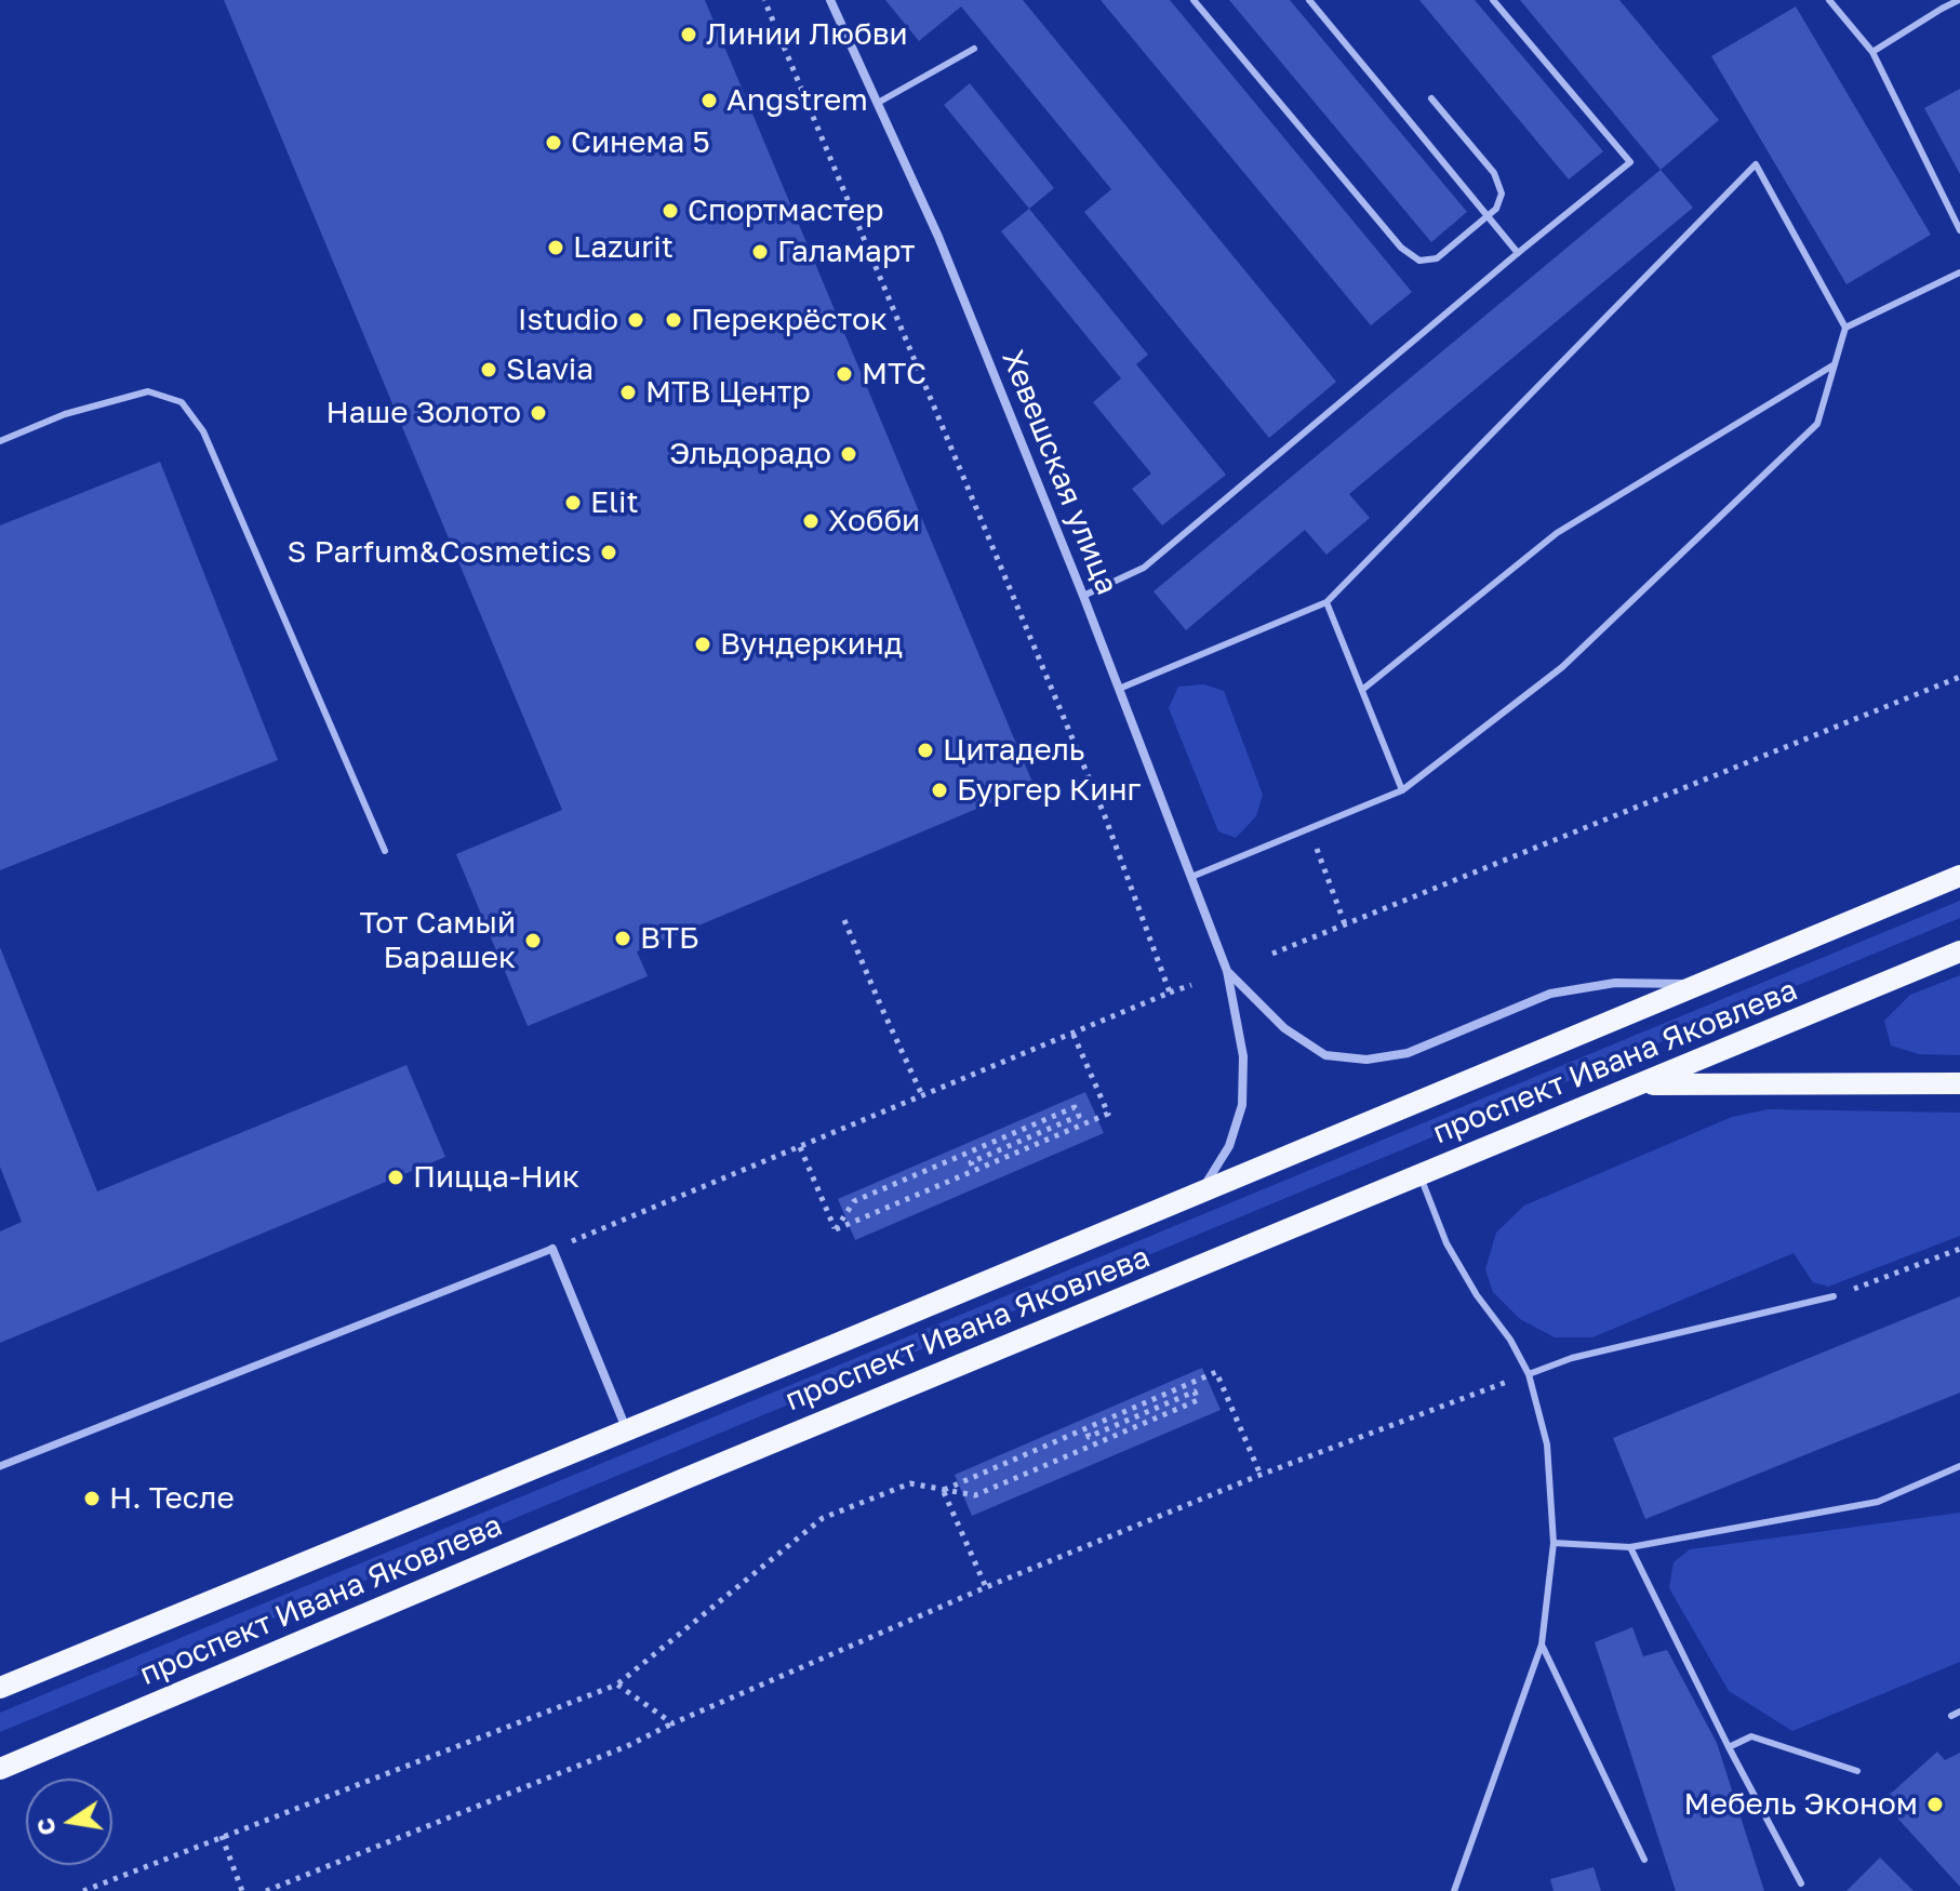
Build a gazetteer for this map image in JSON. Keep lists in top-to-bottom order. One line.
{"streets":{"main road":["проспект Ивана Яковлева"],"street":["Хевешская улица"]},"places":["Линии Любви","Angstrem","Синема 5","Спортмастер","Lazurit","Галамарт","Istudio","Перекрёсток","Slavia","МТС","МТВ Центр","Наше Золото","Эльдорадо","Elit","Хобби","S Parfum&Cosmetics","Вундеркинд","Цитадель","Бургер Кинг","ВТБ","Тот Самый Барашек","Пицца-Ник","Н. Тесле","Мебель Эконом"],"north":"left"}
